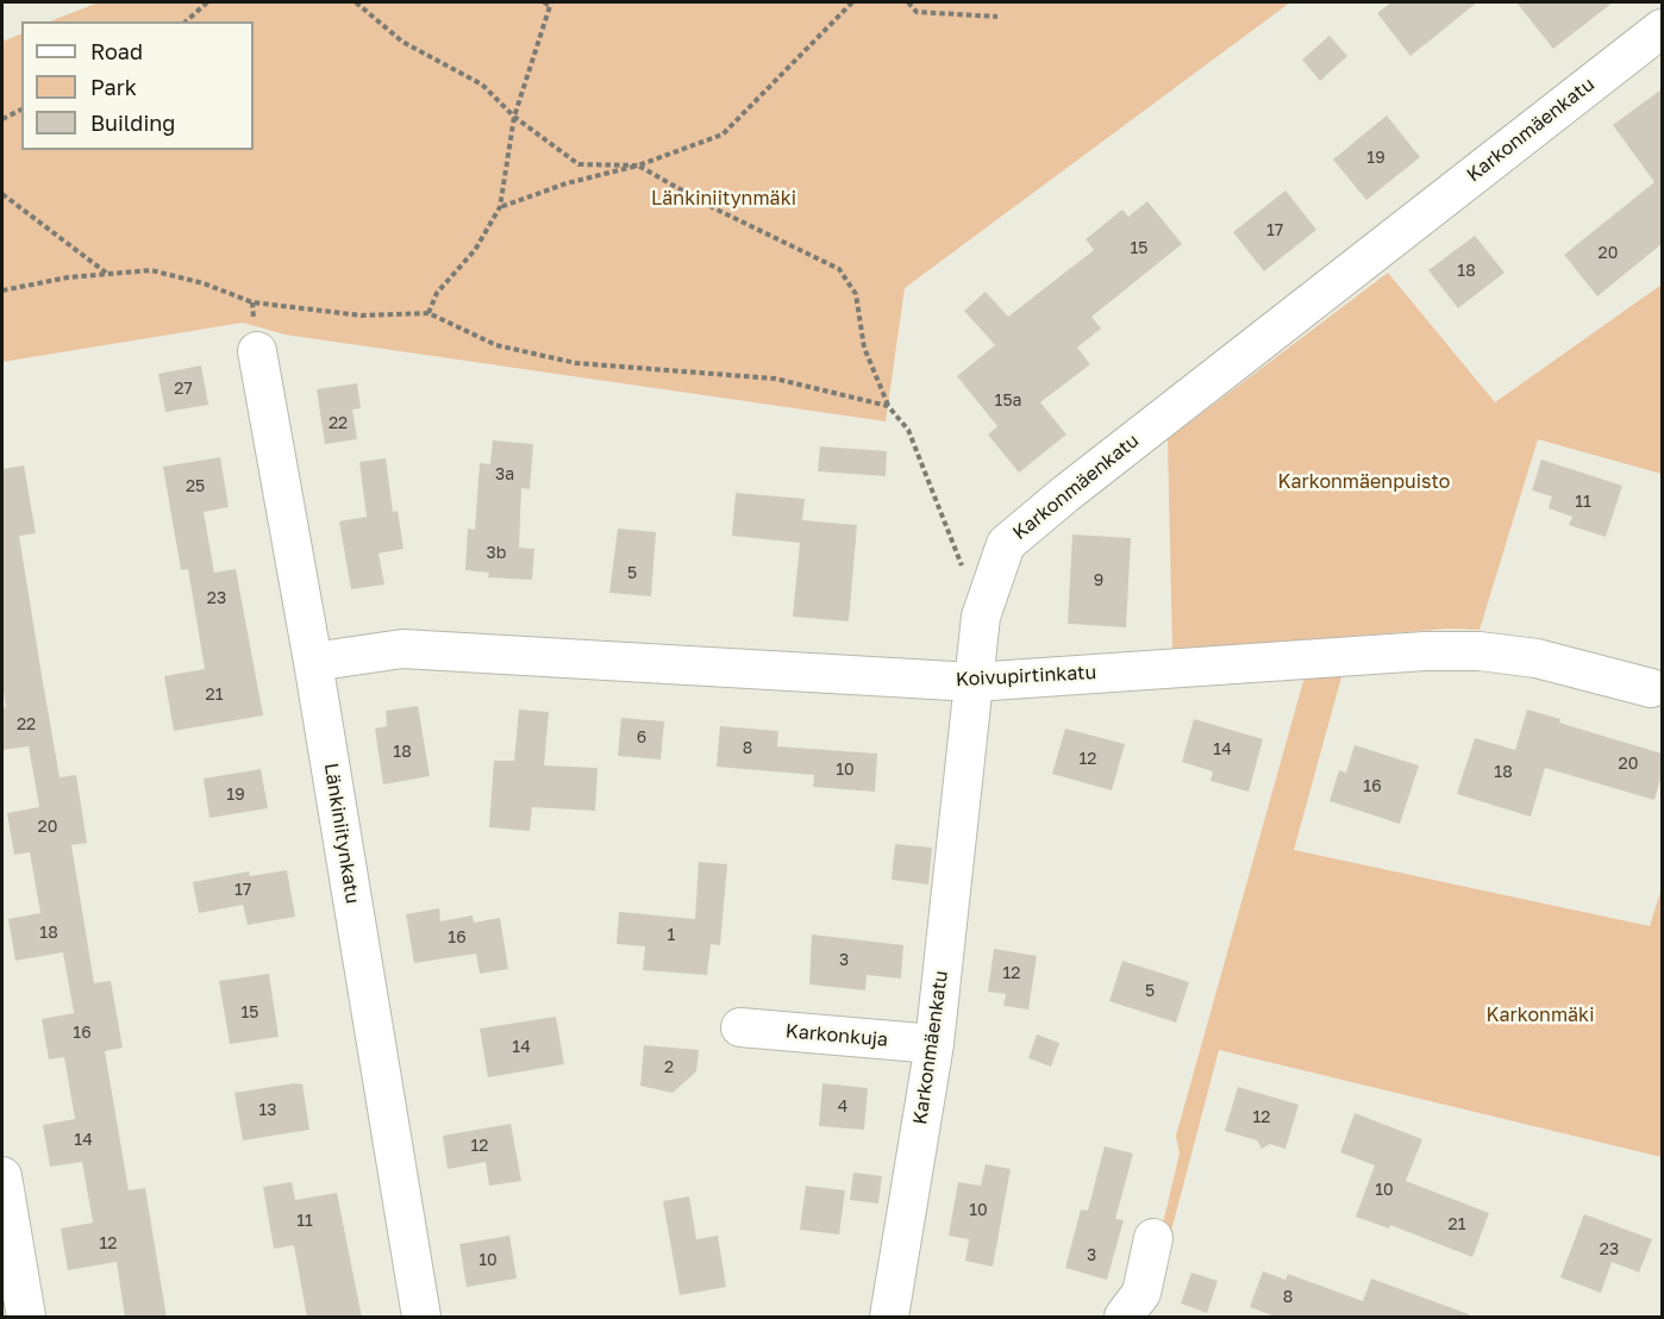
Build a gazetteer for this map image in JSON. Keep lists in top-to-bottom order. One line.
{"streets":{"street":["Karkonmäenkatu","Koivupirtinkatu","Länkiniitynkatu","Karkonkuja"]},"crossings":[["Karkonmäenkatu","Koivupirtinkatu"],["Karkonmäenkatu","Karkonkuja"],["Koivupirtinkatu","Länkiniitynkatu"]],"parks":["Länkiniitynmäki","Karkonmäenpuisto","Karkonmäki"],"house_numbers":["19","17","15","20","18","27","15a","22","3a","25","11","3b","5","9","23","21","22","6","8","14","18","12","20","10","18","16","19","20","17","18","1","16","3","12","5","15","16","14","2","4","13","12","14","12","10","10","11","21","12","23","3","10","8"],"legend":["Road","Park","Building"]}
